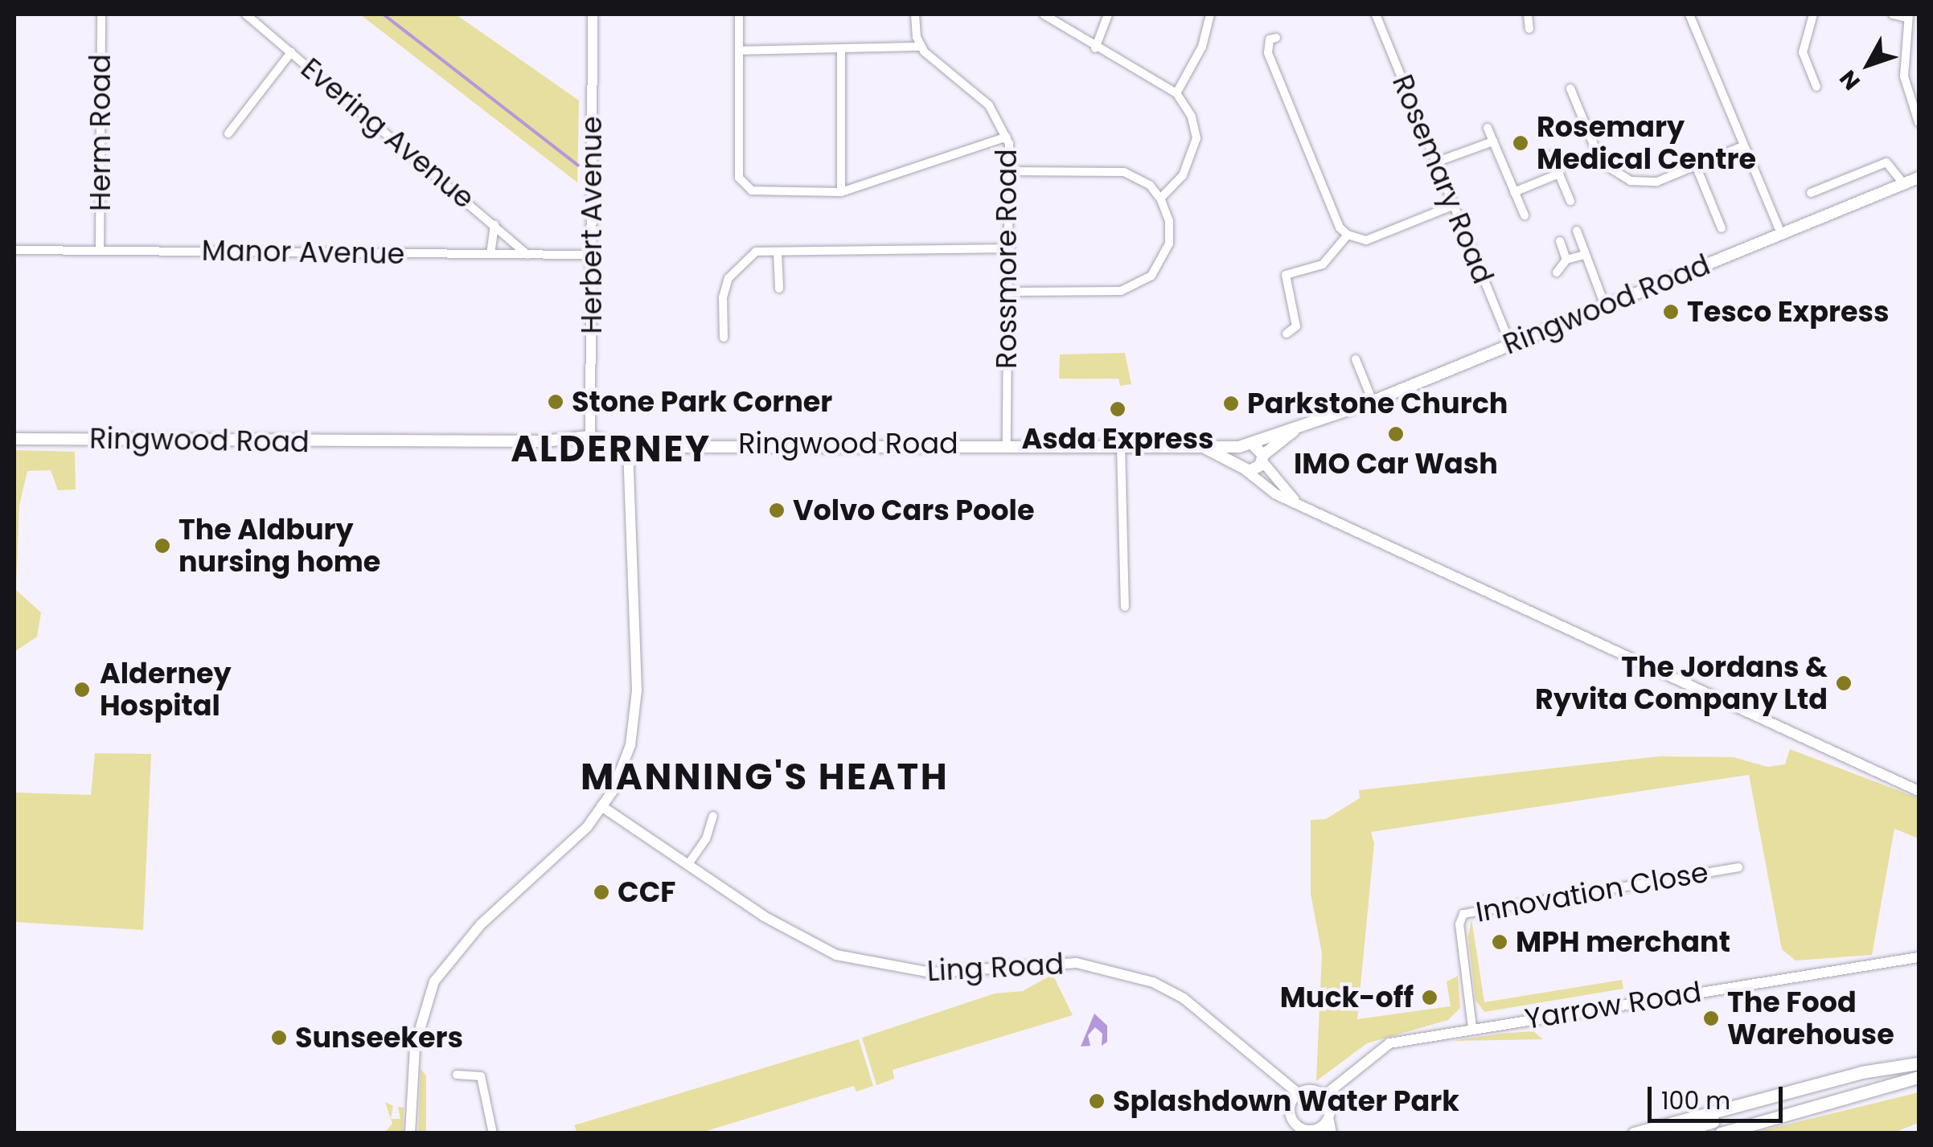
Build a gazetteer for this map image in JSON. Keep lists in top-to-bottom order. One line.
{"streets":{"main road":["Ringwood Road"],"street":["Herm Road","Evering Avenue","Rosemary Road","Herbert Avenue","Manor Avenue","Rossmore Road","Innovation Close","Ling Road","Yarrow Road"]},"crossings":[["Herm Road","Manor Avenue"],["Evering Avenue","Manor Avenue"],["Rosemary Road","Ringwood Road"],["Herbert Avenue","Manor Avenue"],["Herbert Avenue","Ringwood Road"],["Rossmore Road","Ringwood Road"],["Innovation Close","Yarrow Road"],["Ling Road","Yarrow Road"]],"districts":["ALDERNEY","MANNING'S HEATH"],"places":["Rosemary Medical Centre","Tesco Express","Stone Park Corner","Parkstone Church","Asda Express","IMO Car Wash","Volvo Cars Poole","The Aldbury nursing home","The Jordans & Ryvita Company Ltd","Alderney Hospital","CCF","MPH merchant","Muck-off","The Food Warehouse","Sunseekers","Splashdown Water Park"],"scale_bar":"100 m","north":"bottom left"}
